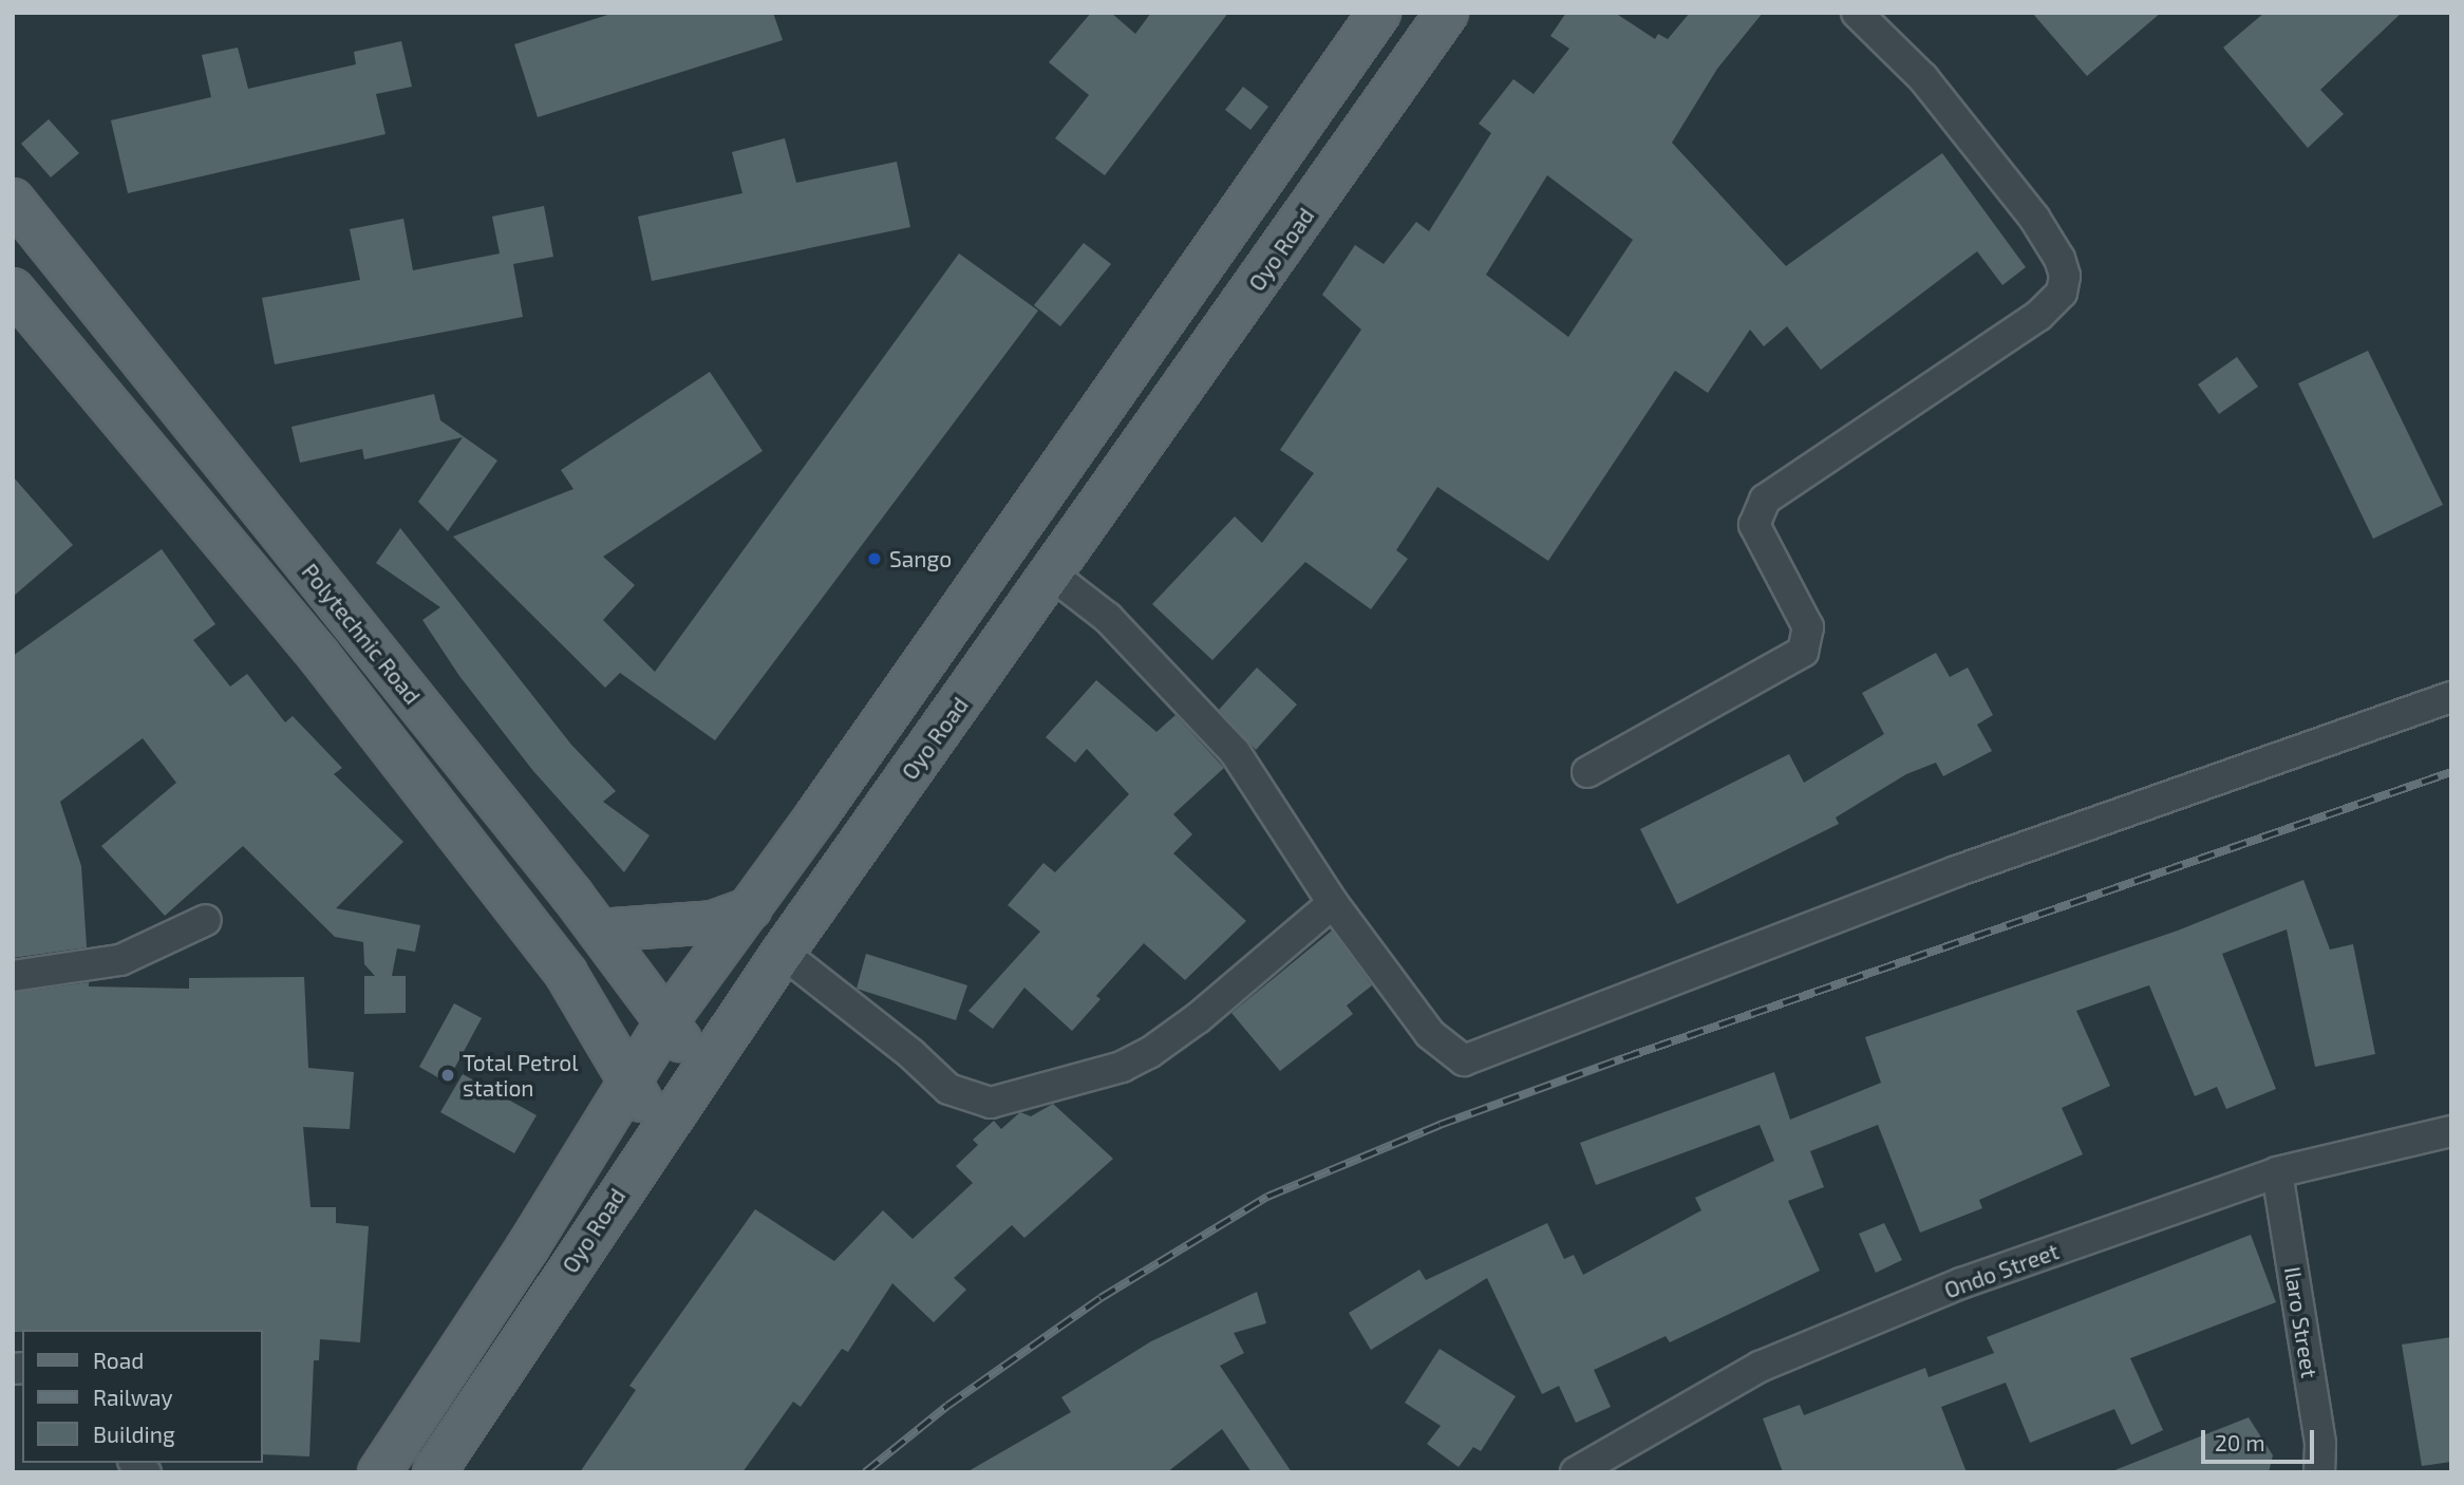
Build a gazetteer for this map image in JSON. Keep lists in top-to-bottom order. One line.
{"streets":{"main road":["Oyo Road","Polytechnic Road"],"street":["Ondo Street","Ilaro Street"]},"crossings":[["Oyo Road","Polytechnic Road"],["Ondo Street","Ilaro Street"]],"places":["Sango","Total Petrol station"],"legend":["Road","Railway","Building"],"scale_bar":"20 m"}
